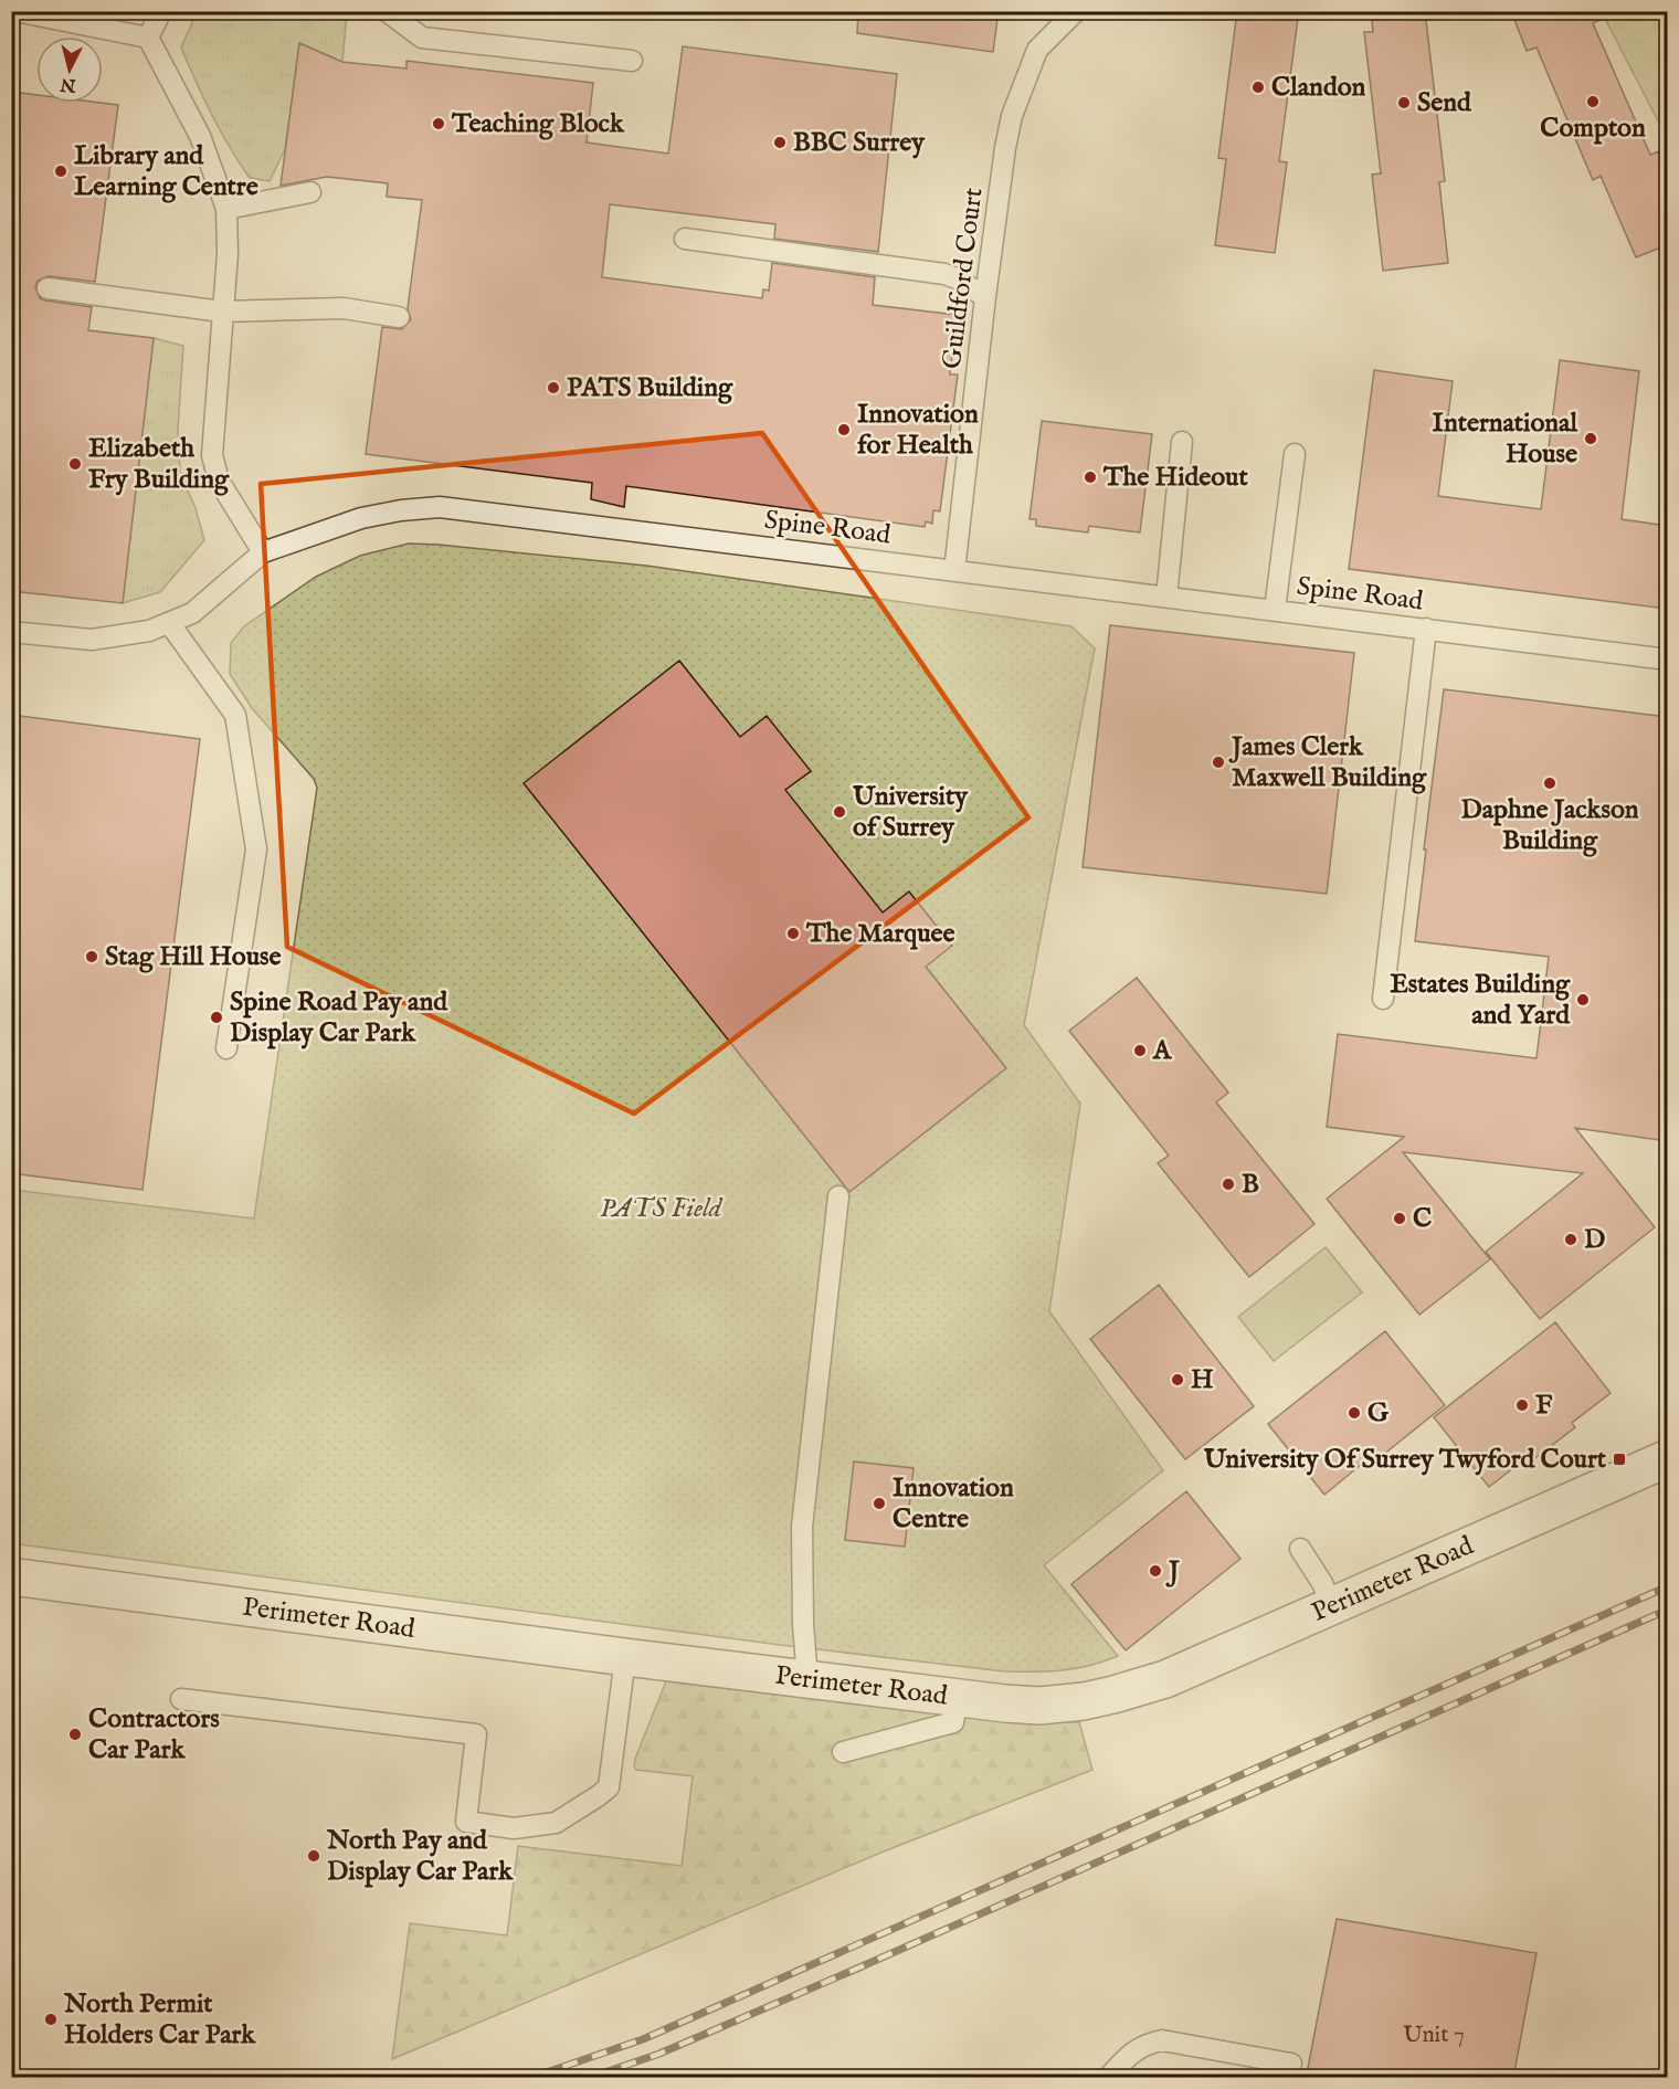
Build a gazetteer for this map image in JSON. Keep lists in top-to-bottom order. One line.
{"streets":{"street":["Perimeter Road"],"lane":["Guildford Court","Spine Road"]},"crossings":[["Guildford Court","Spine Road"]],"parks":["PATS Field"],"places":{"other":["Clandon","Compton","Send","Teaching Block","BBC Surrey","Library and Learning Centre","PATS Building","Innovation for Health","International House","Elizabeth Fry Building","The Hideout","James Clerk Maxwell Building","Daphne Jackson Building","University of Surrey","The Marquee","Stag Hill House","Estates Building and Yard","Spine Road Pay and Display Car Park","A","B","C","D","H","F","G","Innovation Centre","J","Contractors Car Park","North Pay and Display Car Park","North Permit Holders Car Park"],"transit":["University Of Surrey Twyford Court"]},"house_numbers":["Unit 7"],"north":"bottom"}
